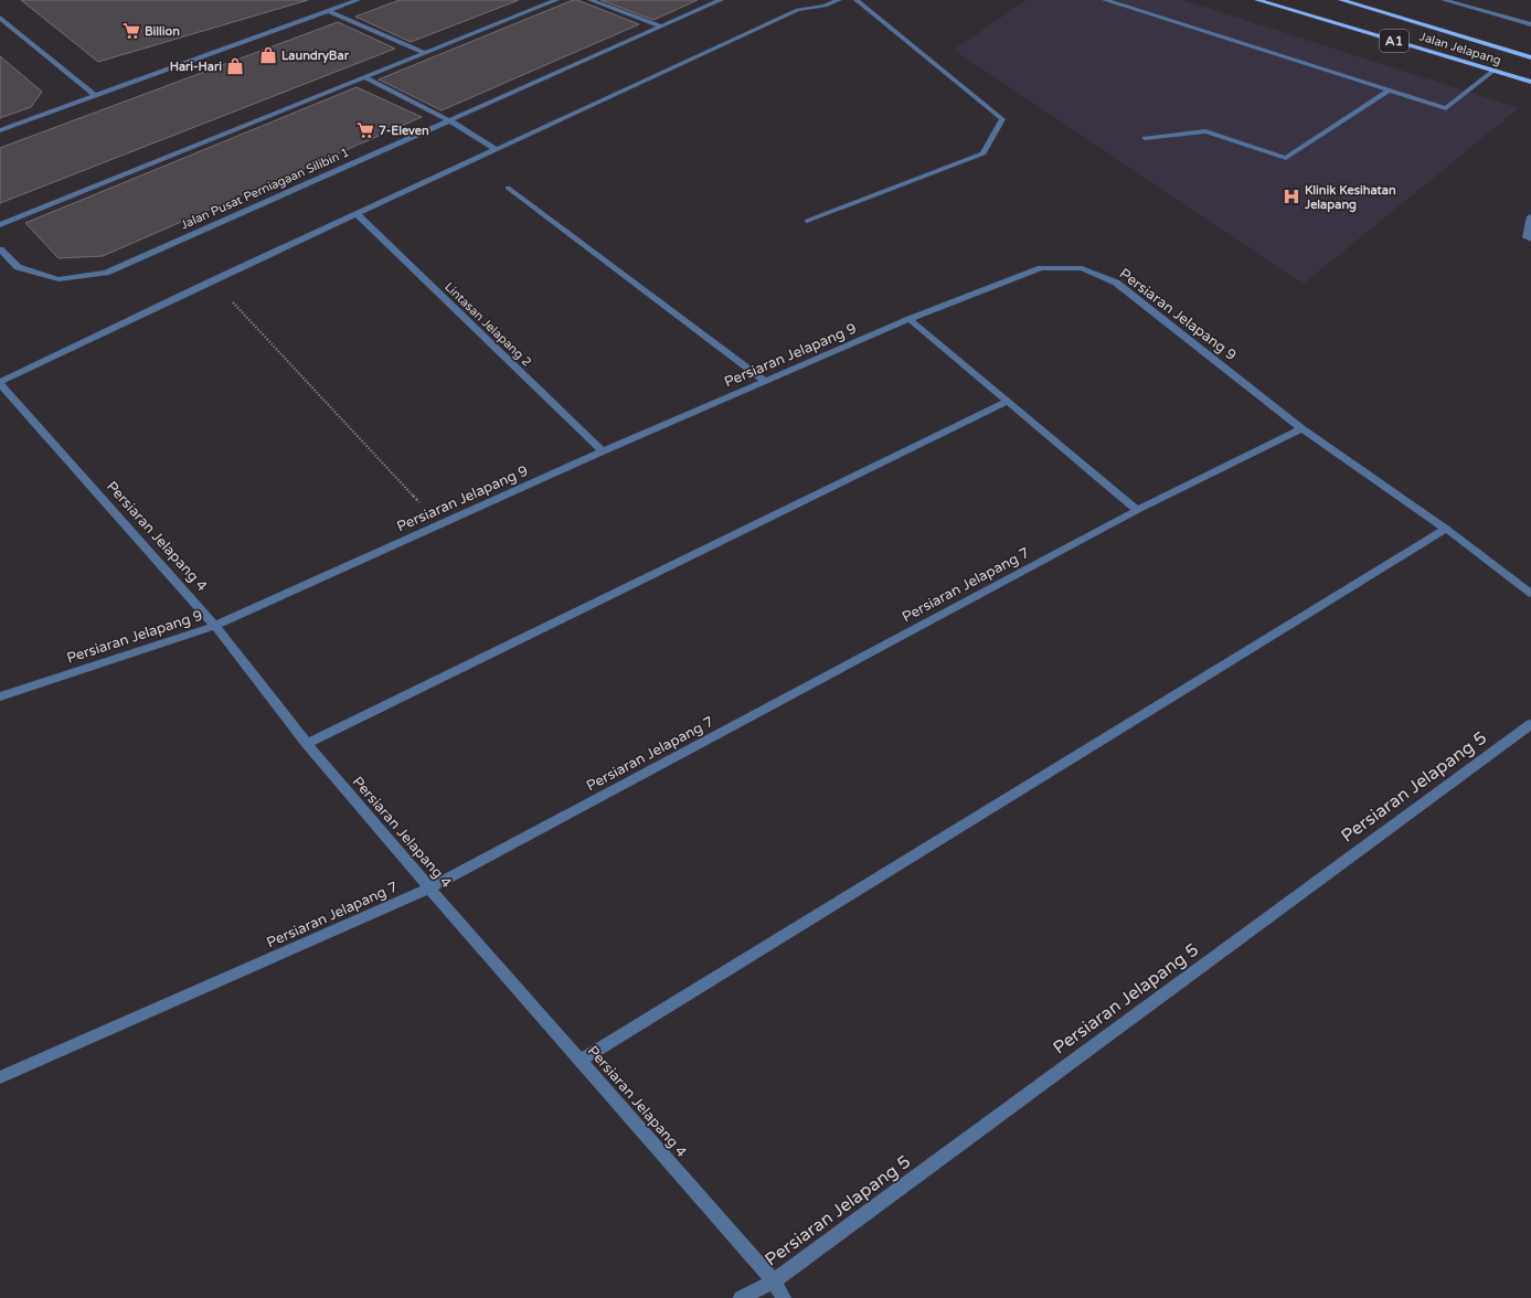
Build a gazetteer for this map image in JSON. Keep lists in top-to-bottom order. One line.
{"streets":{"main road":["A1","Jalan Jelapang"],"street":["Jalan Pusat Perniagaan Silibin 1","Persiaran Jelapang 9","Lintasan Jelapang 2","Persiaran Jelapang 4","Persiaran Jelapang 7","Persiaran Jelapang 5"]},"crossings":[["Persiaran Jelapang 9","Lintasan Jelapang 2"],["Persiaran Jelapang 9","Persiaran Jelapang 4"],["Persiaran Jelapang 9","Persiaran Jelapang 7"],["Persiaran Jelapang 4","Persiaran Jelapang 7"],["Persiaran Jelapang 4","Persiaran Jelapang 5"]],"places":{"supermarket":["Billion","7-Eleven"],"shop":["LaundryBar","Hari-Hari"],"hospital":["Klinik Kesihatan Jelapang"]}}
